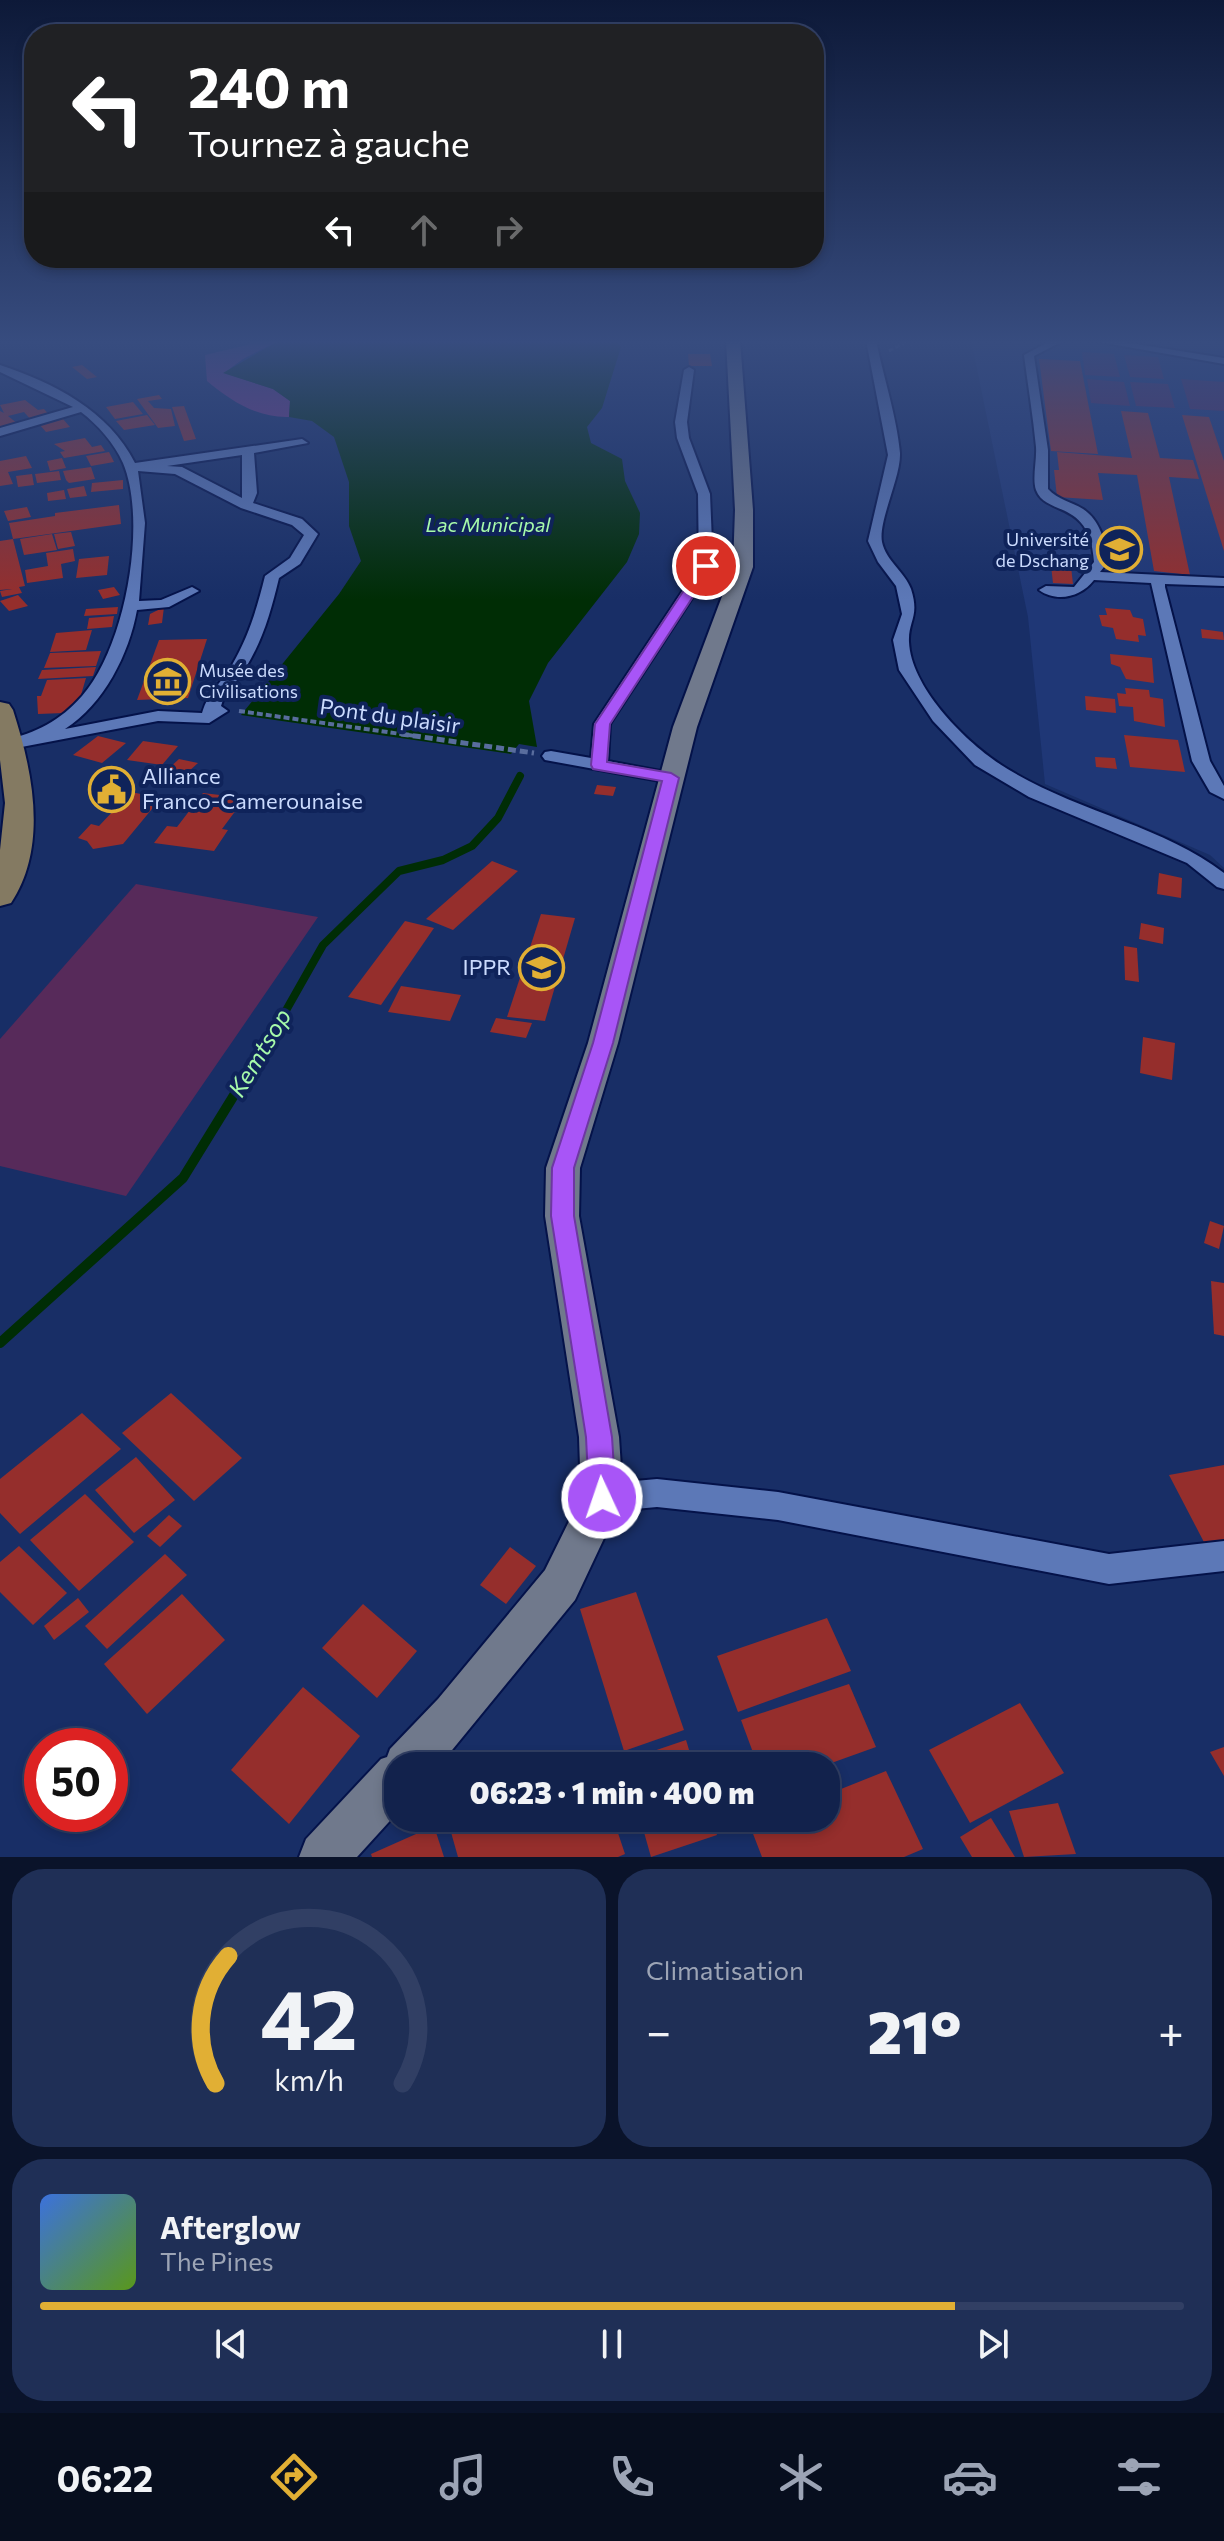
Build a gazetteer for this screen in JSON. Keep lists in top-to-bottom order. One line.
{"streets":{"path":["Pont du plaisir"]},"water":["Lac Municipal","Kemtsop"],"places":{"school or university":["Université de Dschang","IPPR"],"museum":["Musée des Civilisations"],"public building":["Alliance Franco-Camerounaise"]},"page":{"turn":["240 m","Tournez à gauche"],"limit":"50","trip":"06:23 · 1 min · 400 m","tile":"Climatisation","heat":["−","21°","+"],"song":["Afterglow","The Pines"],"tabs":"06:22","gauge":["42","km/h"]}}
